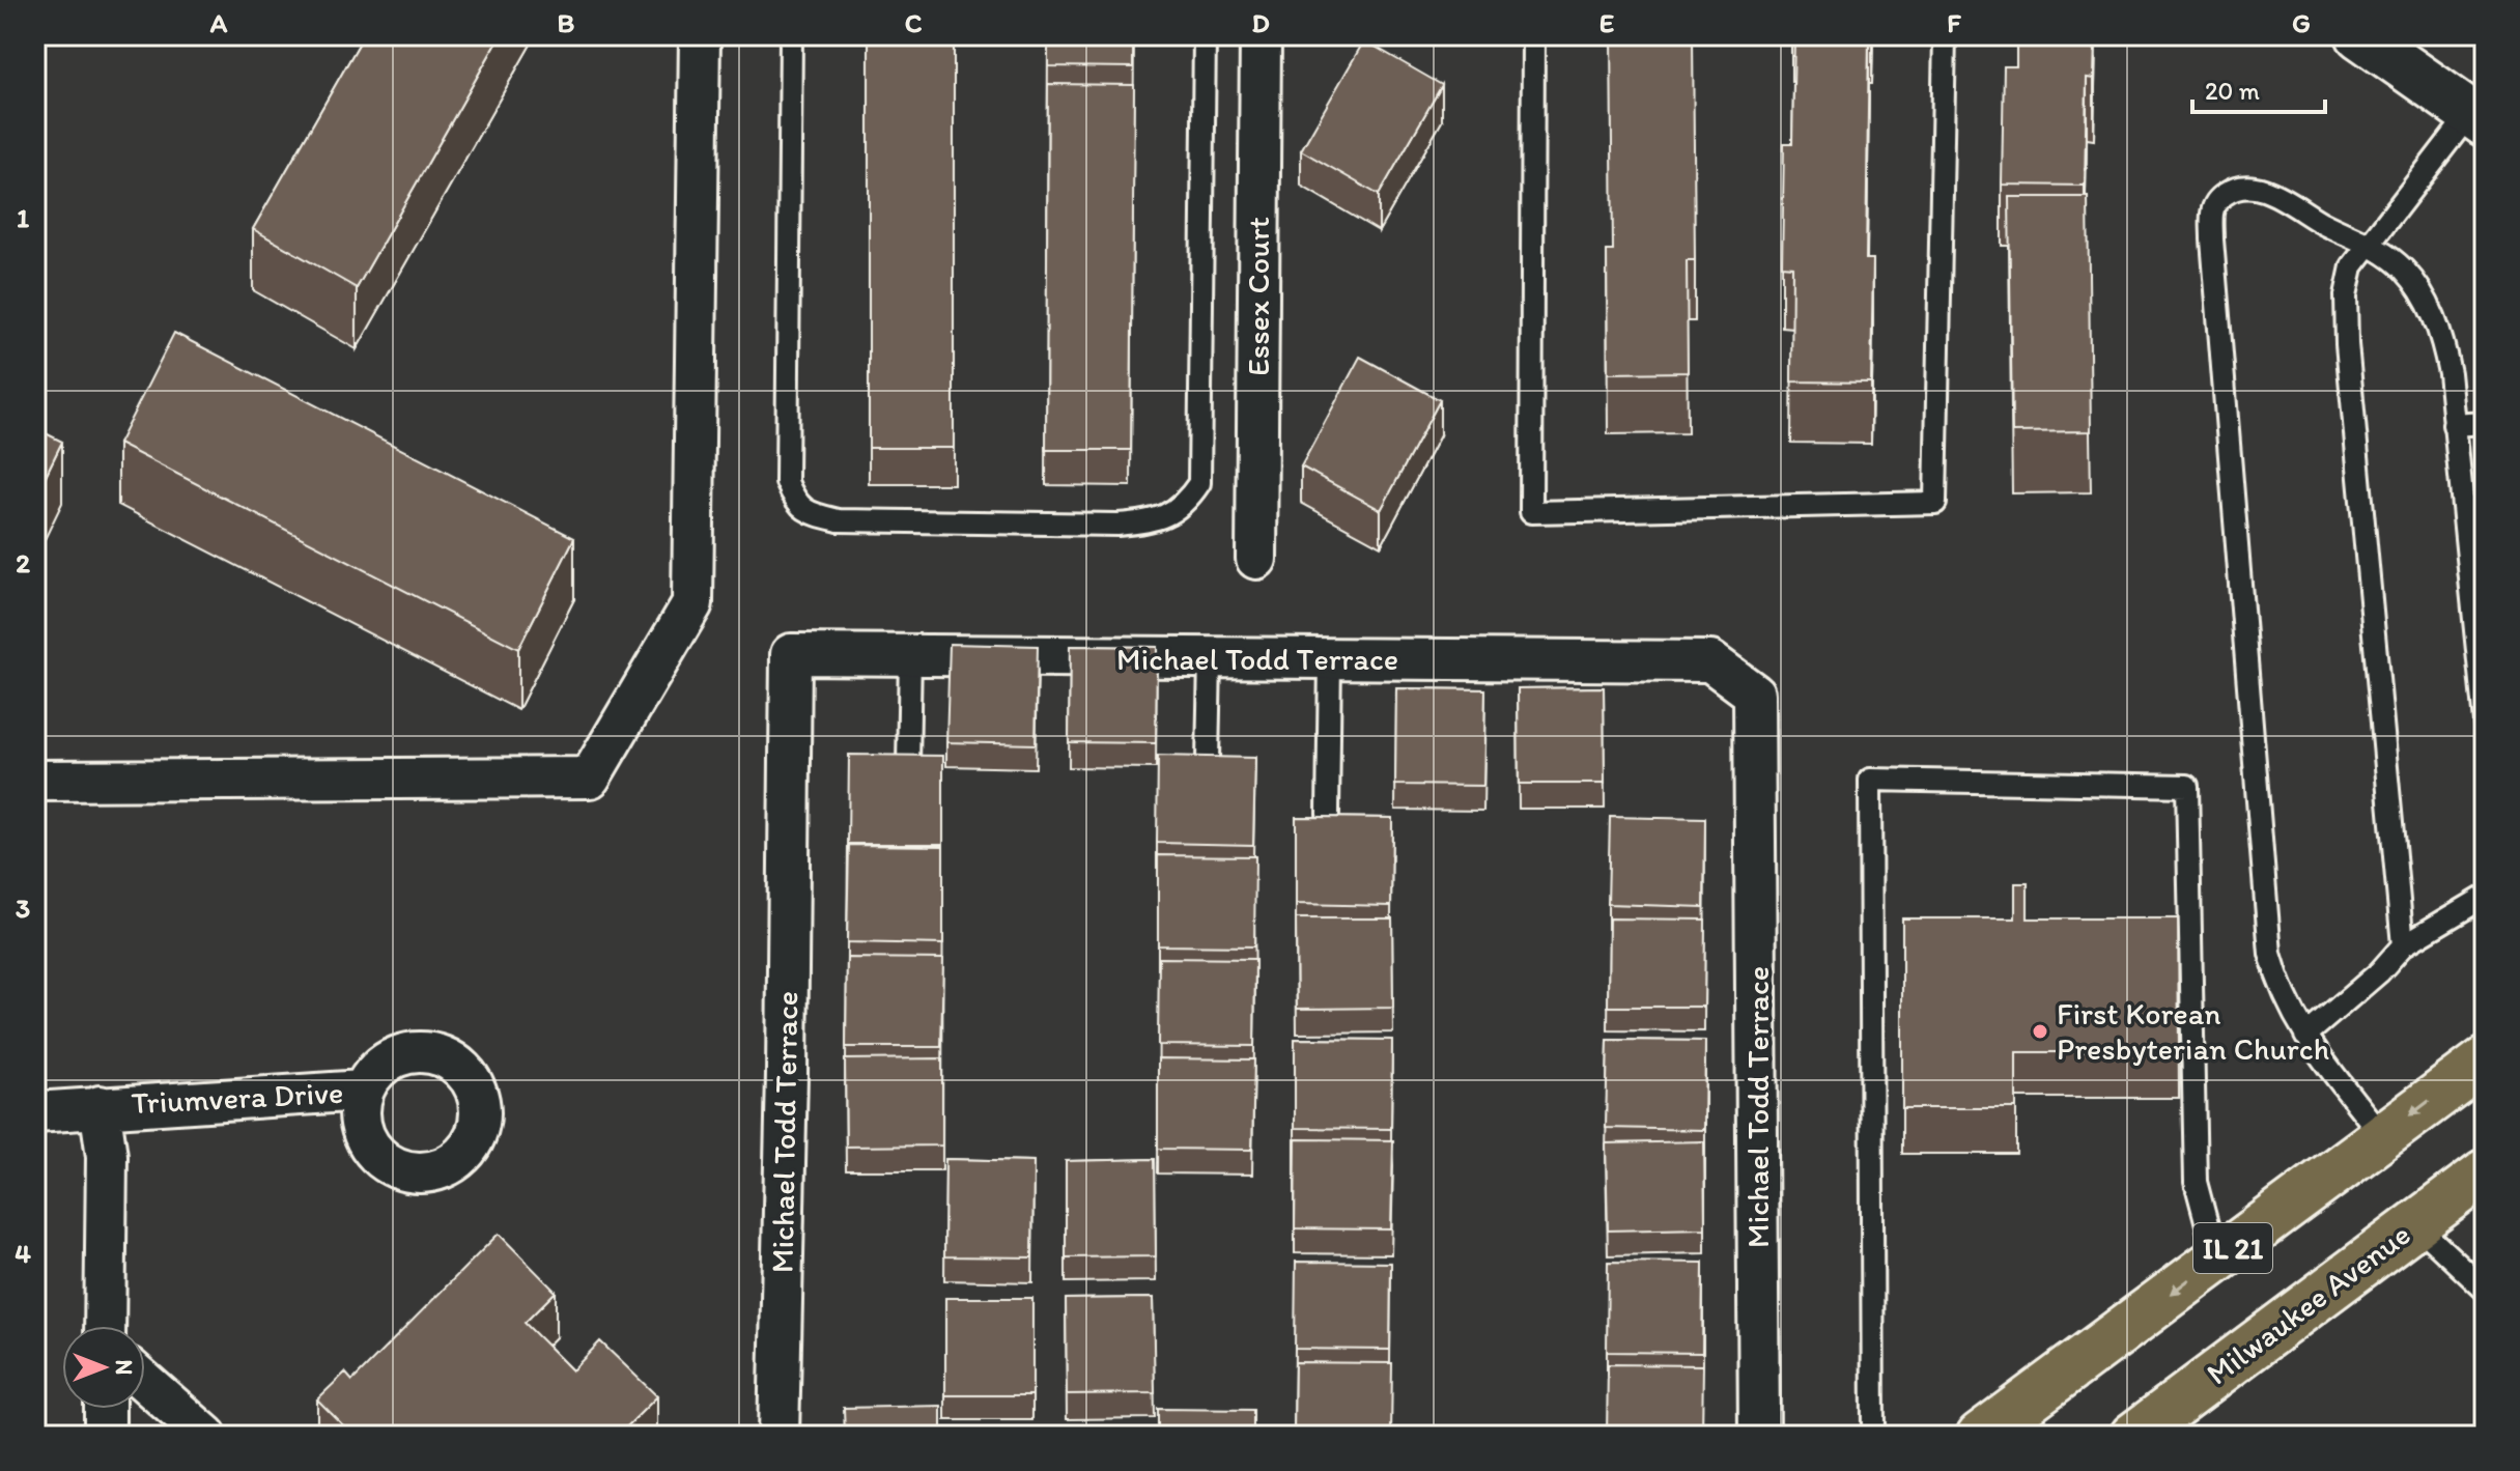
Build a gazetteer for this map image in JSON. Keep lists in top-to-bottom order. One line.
{"streets":{"main road":["IL 21","Milwaukee Avenue"],"street":["Essex Court","Michael Todd Terrace","Triumvera Drive"]},"places":["First Korean Presbyterian Church"],"scale_bar":"20 m","north":"right","grid":{"columns":["A","B","C","D","E","F","G"],"rows":["1","2","3","4"]}}
